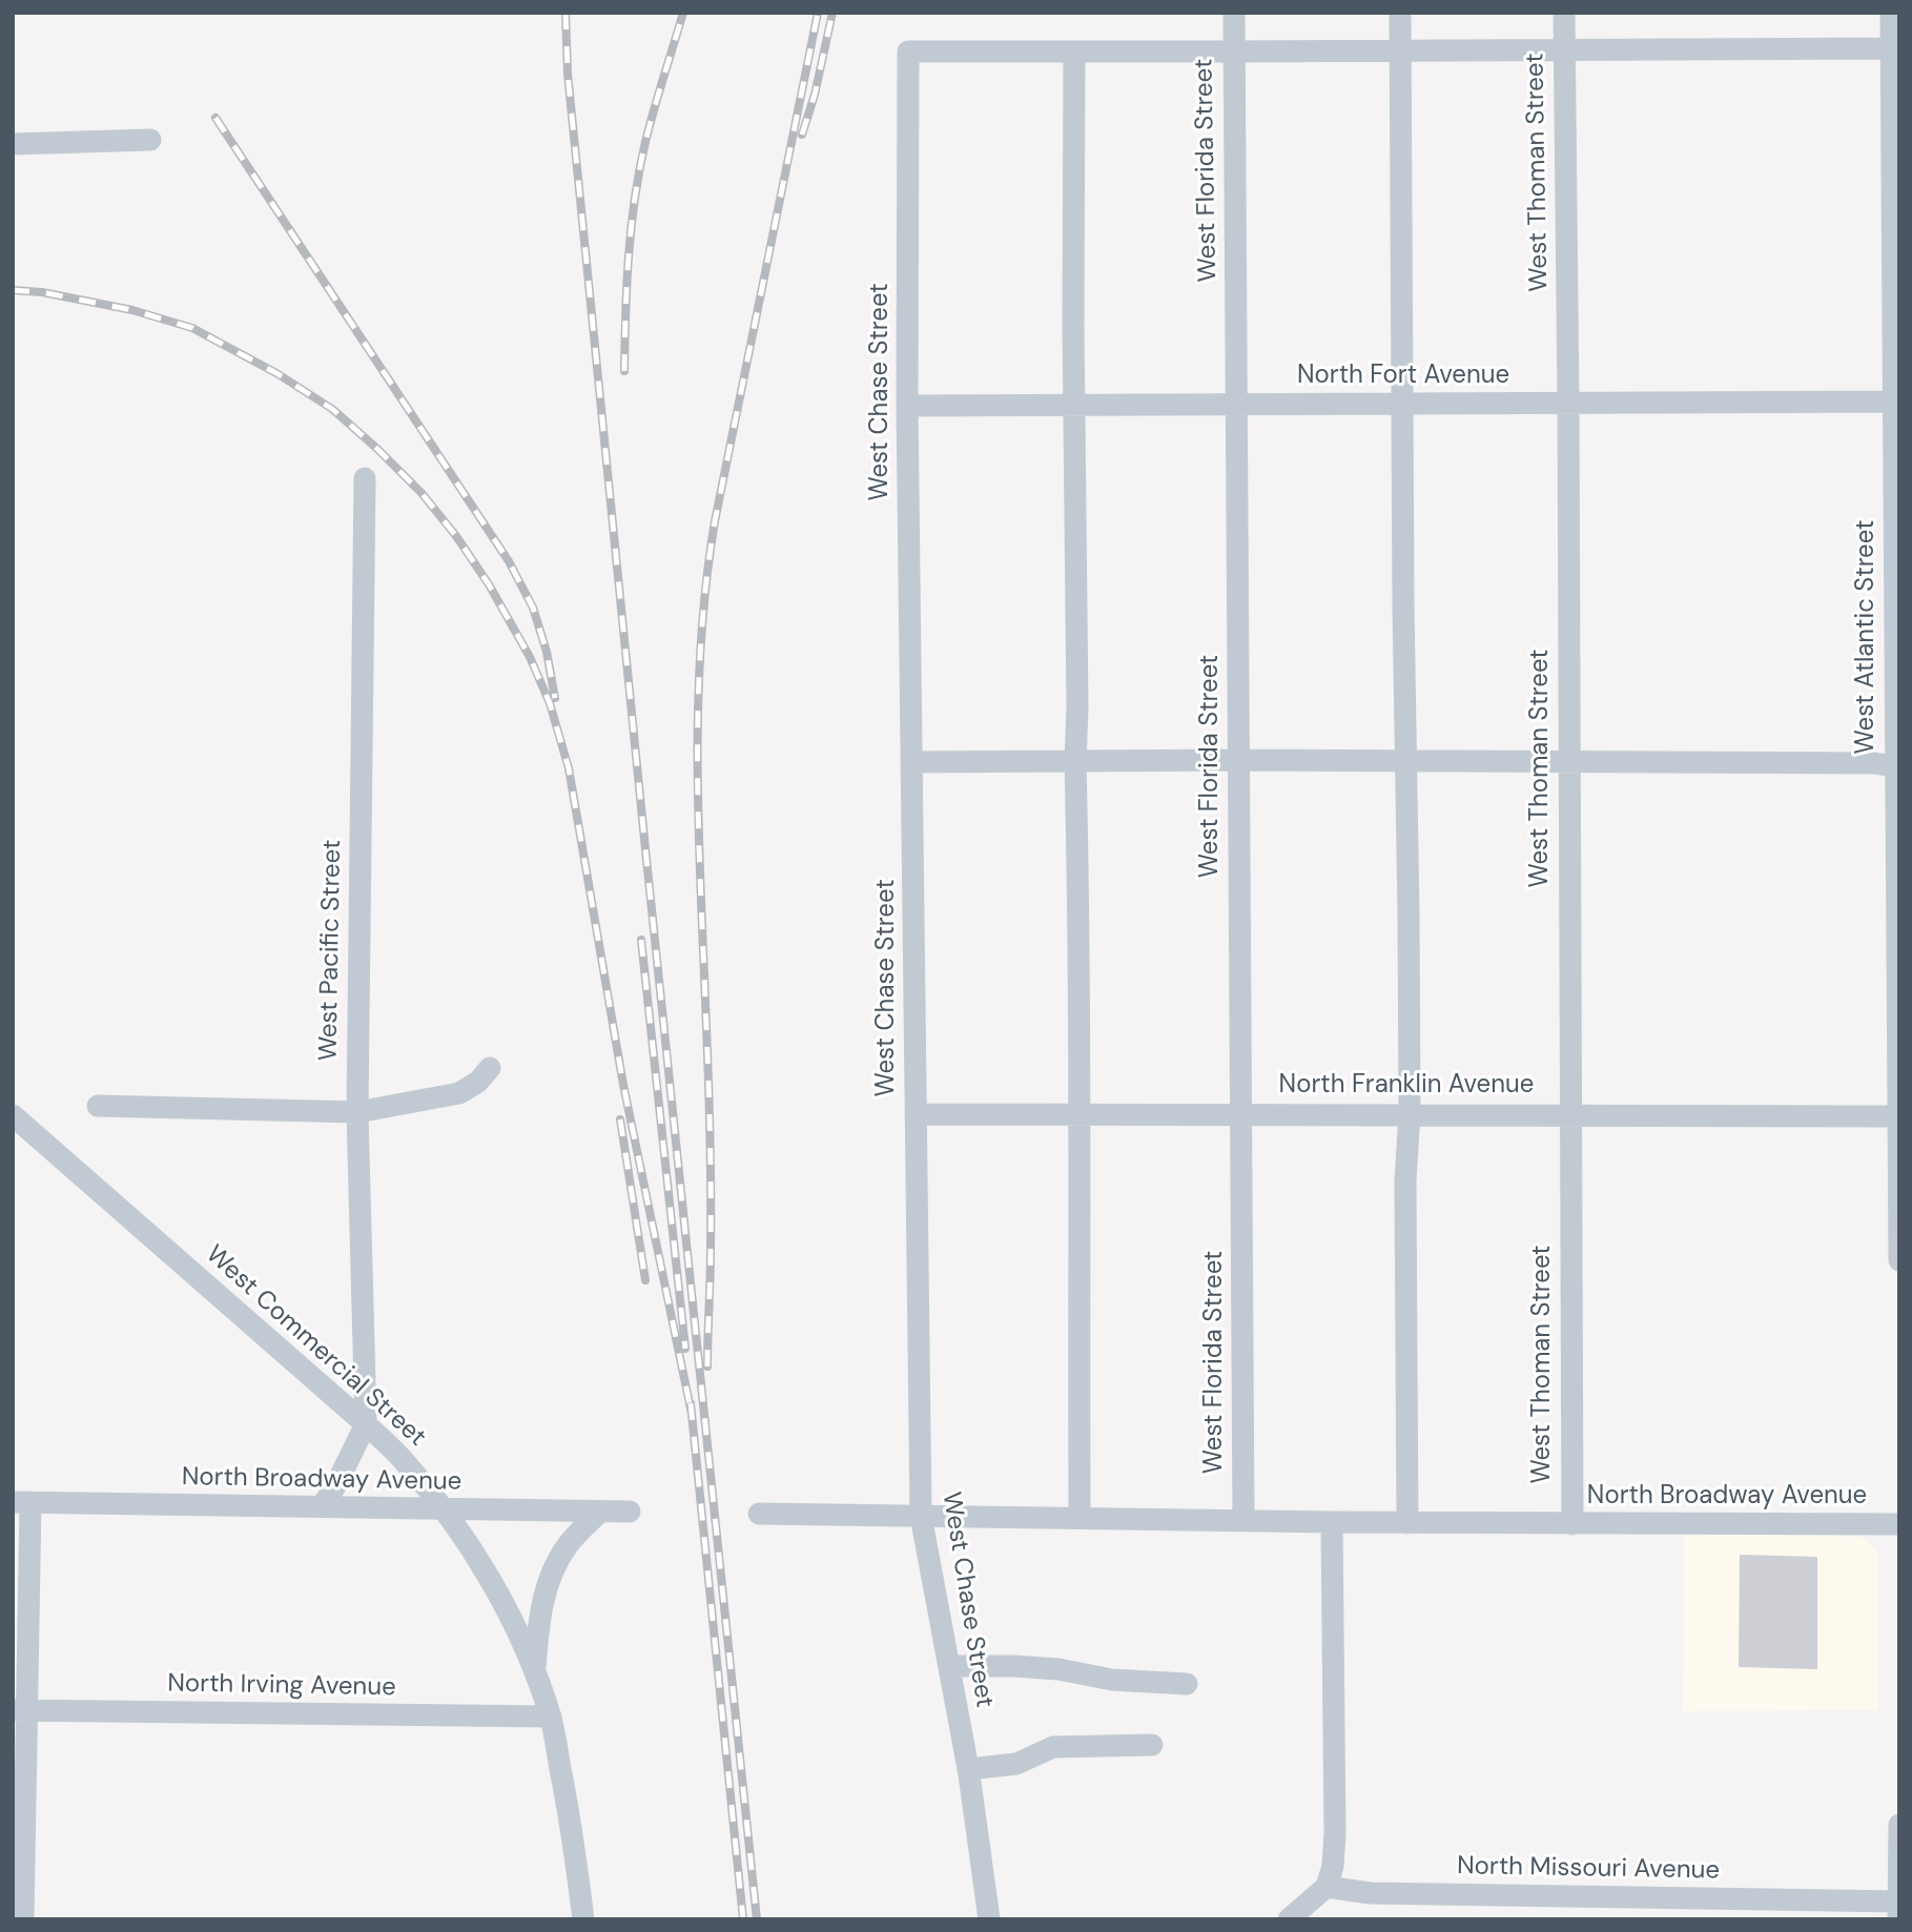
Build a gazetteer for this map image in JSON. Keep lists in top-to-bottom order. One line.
{"streets":{"street":["West Florida Street","West Thoman Street","North Fort Avenue","West Chase Street","West Atlantic Street","West Pacific Street","North Franklin Avenue","West Commercial Street","North Broadway Avenue","North Irving Avenue","North Missouri Avenue"]},"crossings":[["West Florida Street","North Fort Avenue"],["West Florida Street","North Franklin Avenue"],["West Florida Street","North Broadway Avenue"],["West Thoman Street","North Fort Avenue"],["West Thoman Street","North Franklin Avenue"],["West Thoman Street","North Broadway Avenue"],["North Fort Avenue","West Chase Street"],["North Fort Avenue","West Atlantic Street"],["West Chase Street","North Franklin Avenue"],["West Chase Street","North Broadway Avenue"],["West Atlantic Street","North Franklin Avenue"],["West Pacific Street","West Commercial Street"],["West Commercial Street","North Broadway Avenue"],["West Commercial Street","North Irving Avenue"]]}
